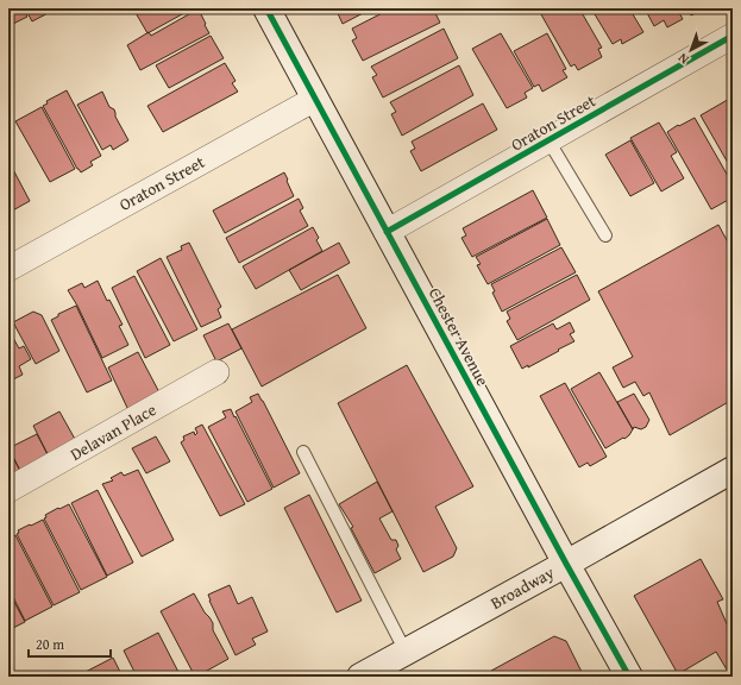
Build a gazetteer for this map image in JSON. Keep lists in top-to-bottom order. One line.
{"streets":{"street":["Oraton Street","Chester Avenue","Delavan Place","Broadway"]},"crossings":[["Oraton Street","Chester Avenue"],["Chester Avenue","Broadway"]],"scale_bar":"20 m","north":"bottom left"}
